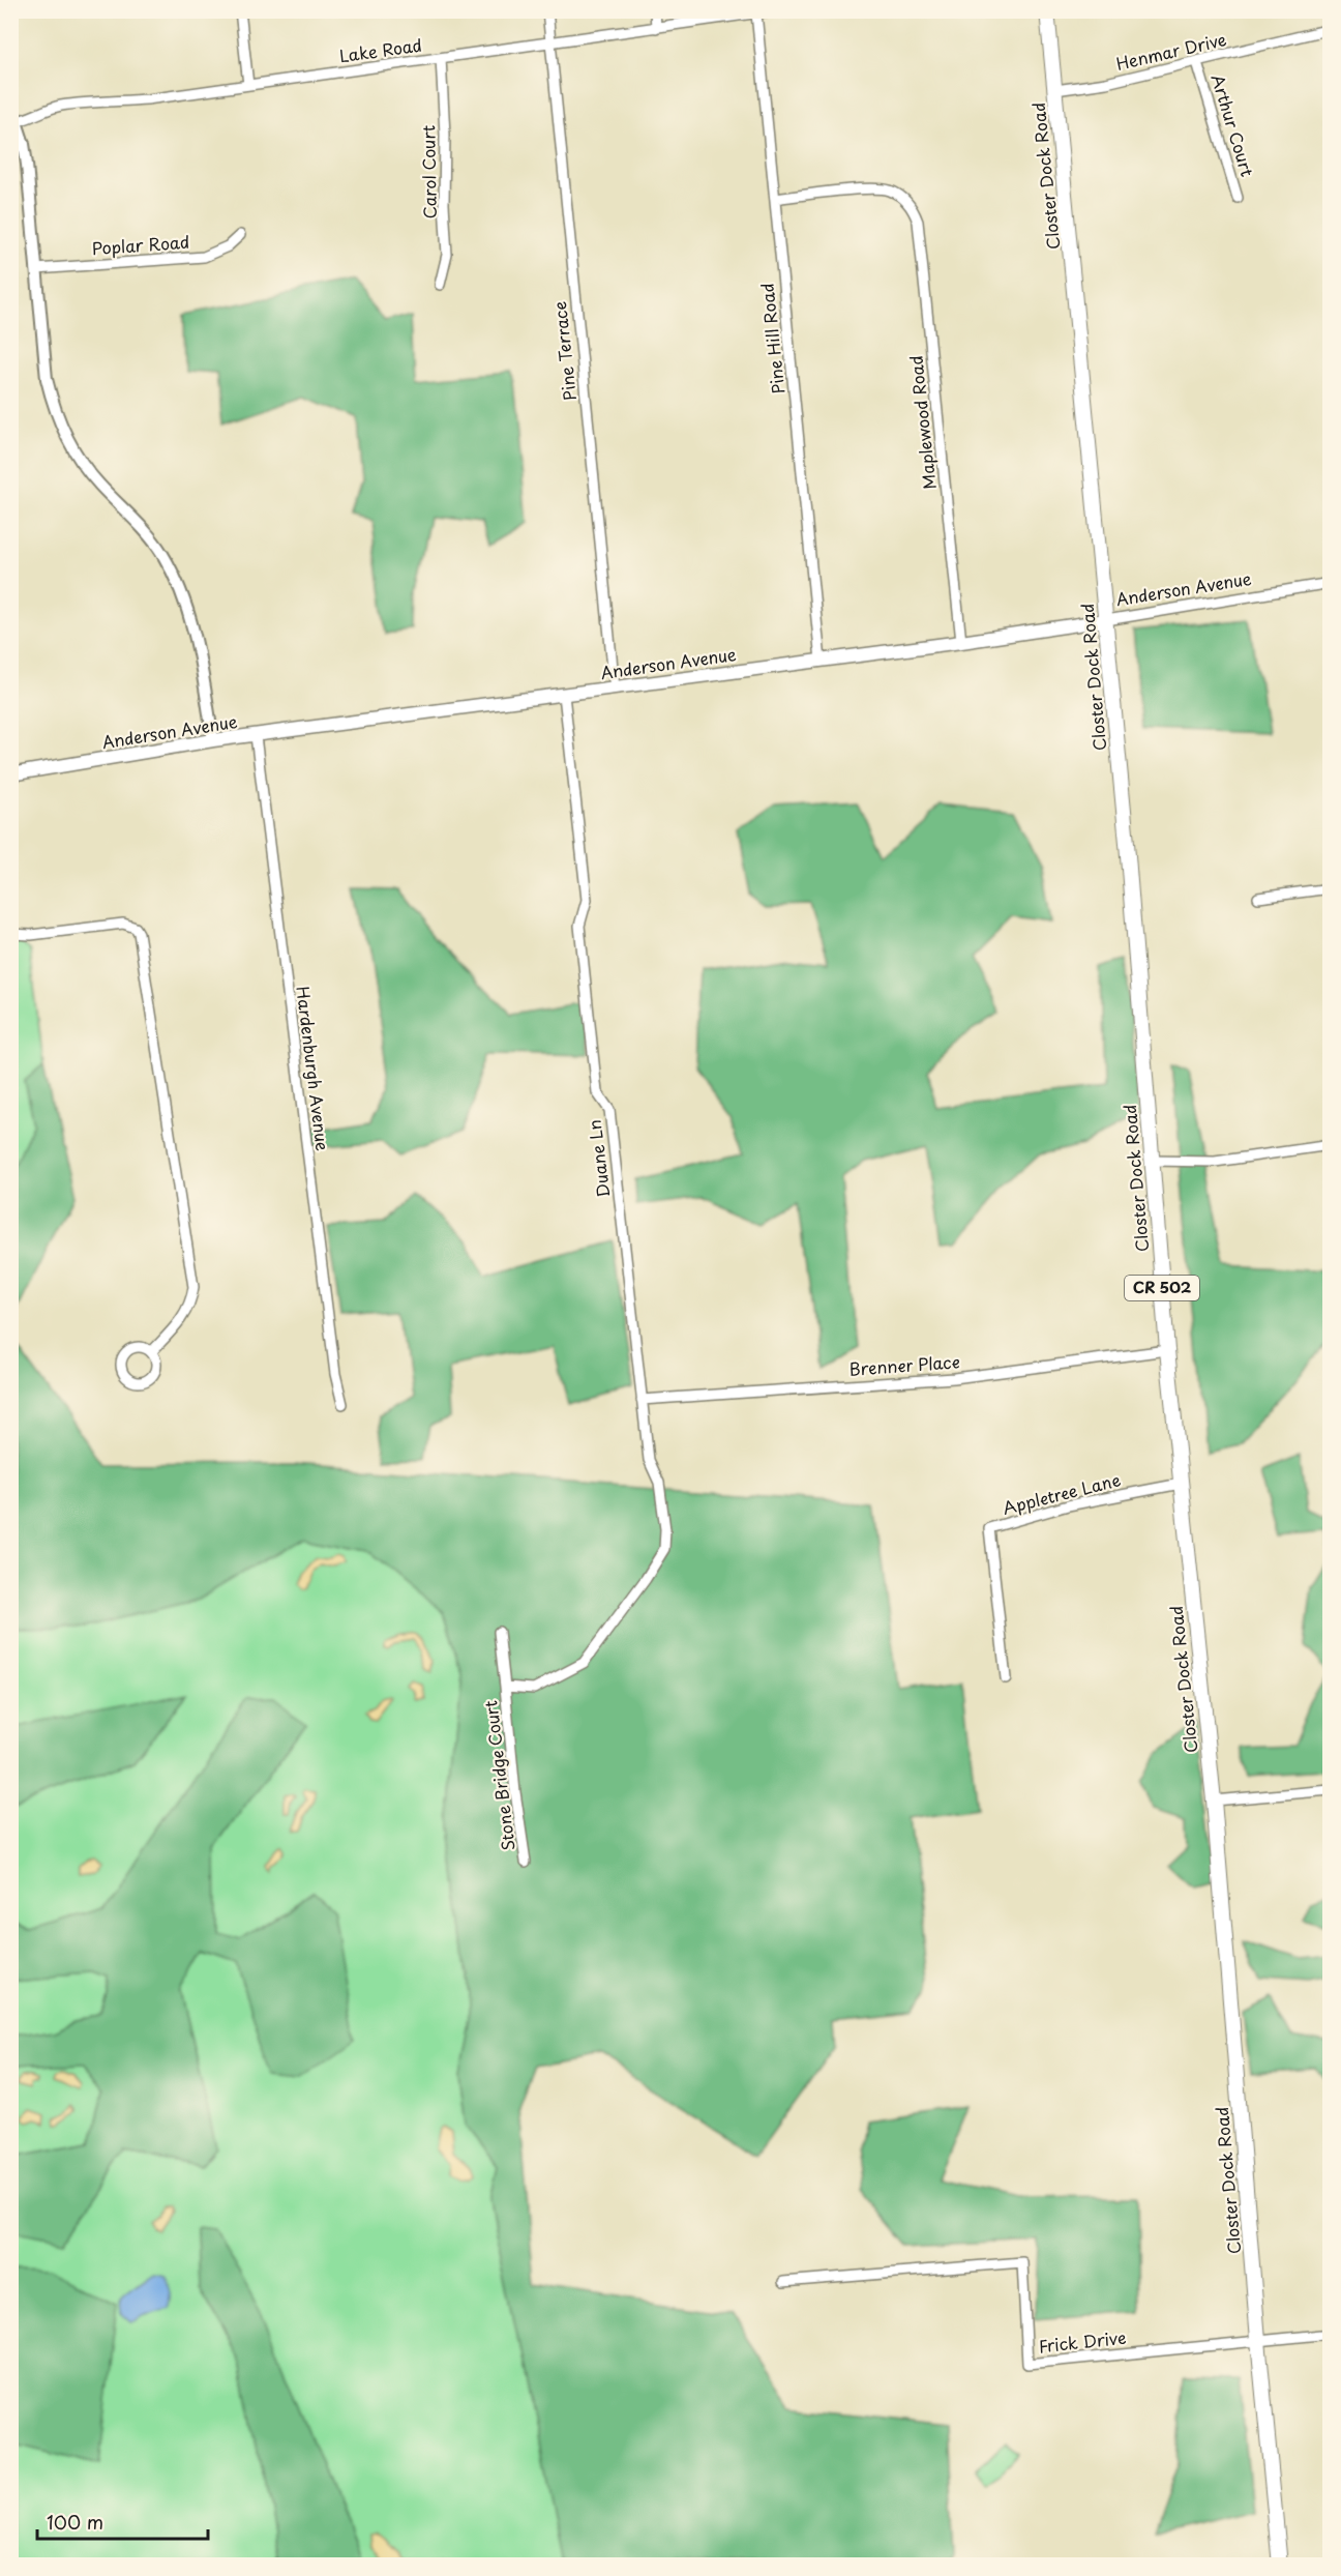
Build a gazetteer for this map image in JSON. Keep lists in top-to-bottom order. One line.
{"streets":{"main road":["Closter Dock Road","Anderson Avenue","CR 502"],"street":["Lake Road","Henmar Drive","Arthur Court","Carol Court","Poplar Road","Pine Hill Road","Pine Terrace","Maplewood Road","Hardenburgh Avenue","Duane Ln","Brenner Place","Appletree Lane","Stone Bridge Court","Frick Drive"]},"crossings":[["Lake Road","Carol Court"],["Lake Road","Pine Hill Road"],["Lake Road","Pine Terrace"],["Henmar Drive","Arthur Court"],["Henmar Drive","Closter Dock Road"],["Closter Dock Road","Anderson Avenue"],["Closter Dock Road","Brenner Place"],["Closter Dock Road","Appletree Lane"],["Closter Dock Road","Frick Drive"],["Pine Hill Road","Maplewood Road"],["Pine Hill Road","Anderson Avenue"],["Pine Terrace","Anderson Avenue"],["Maplewood Road","Anderson Avenue"],["Anderson Avenue","Hardenburgh Avenue"],["Anderson Avenue","Duane Ln"],["Duane Ln","Brenner Place"],["Duane Ln","Stone Bridge Court"]],"scale_bar":"100 m"}
